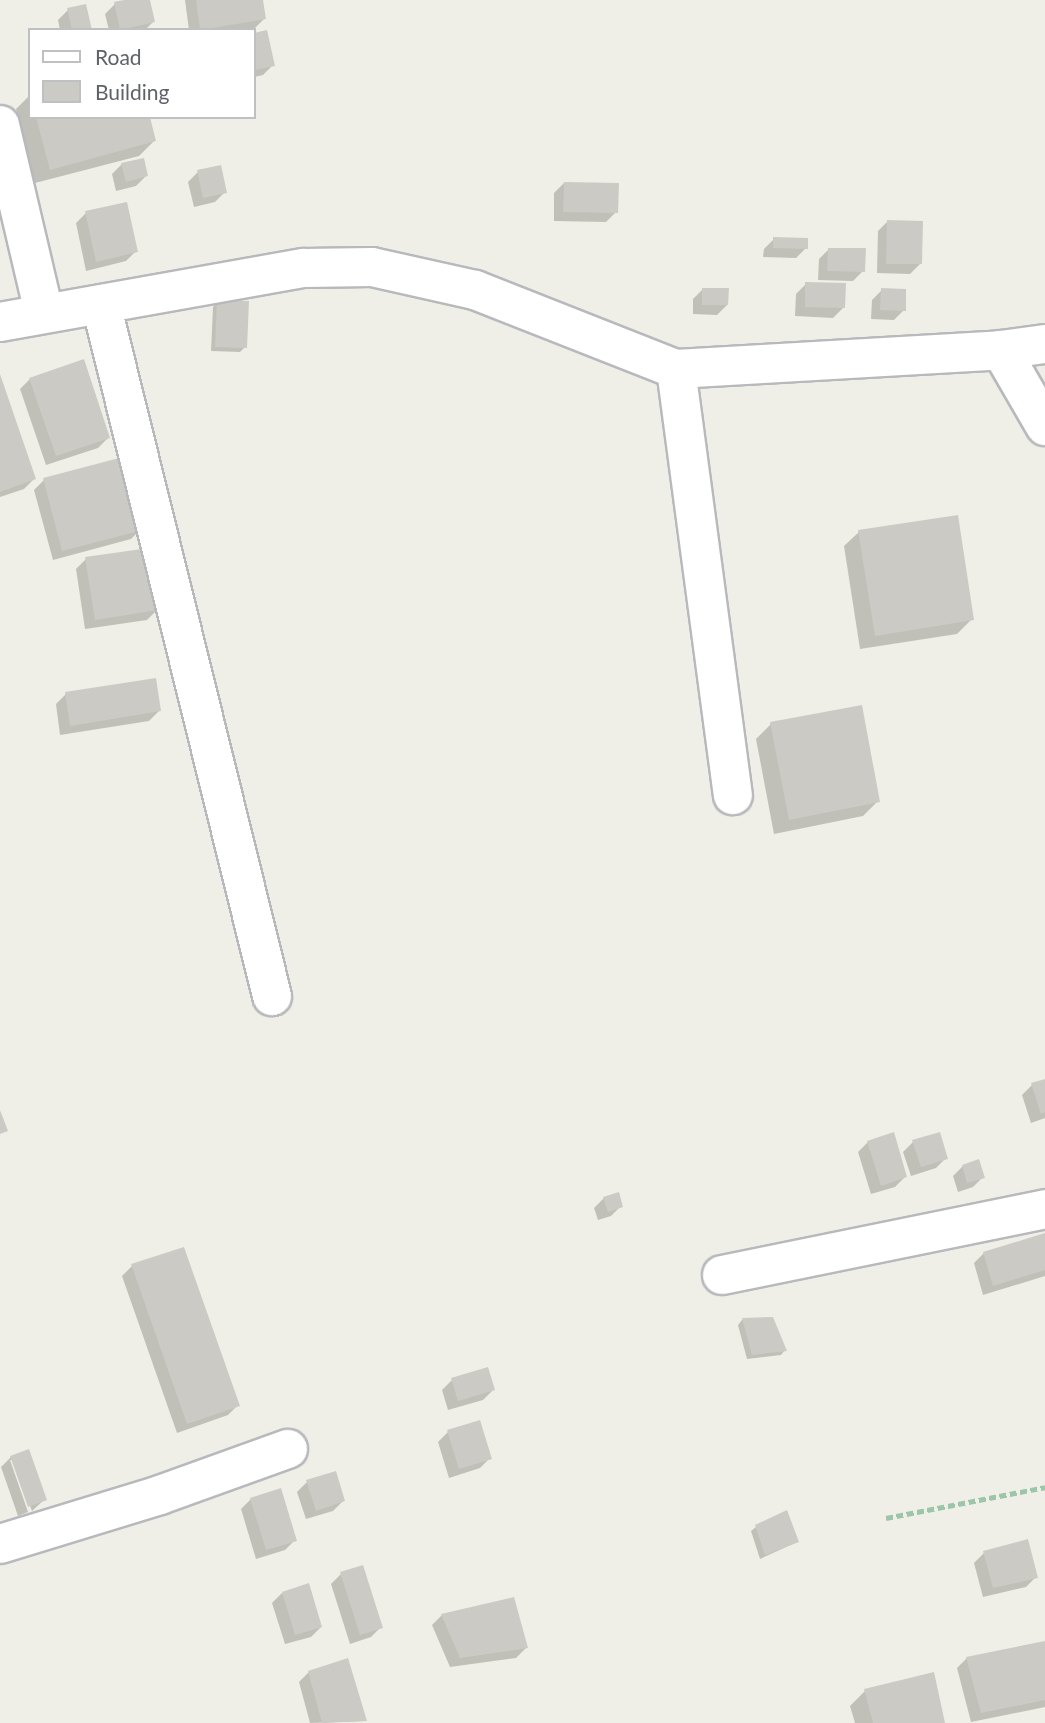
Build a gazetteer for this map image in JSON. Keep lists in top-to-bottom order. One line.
{"legend":["Road","Building"]}
